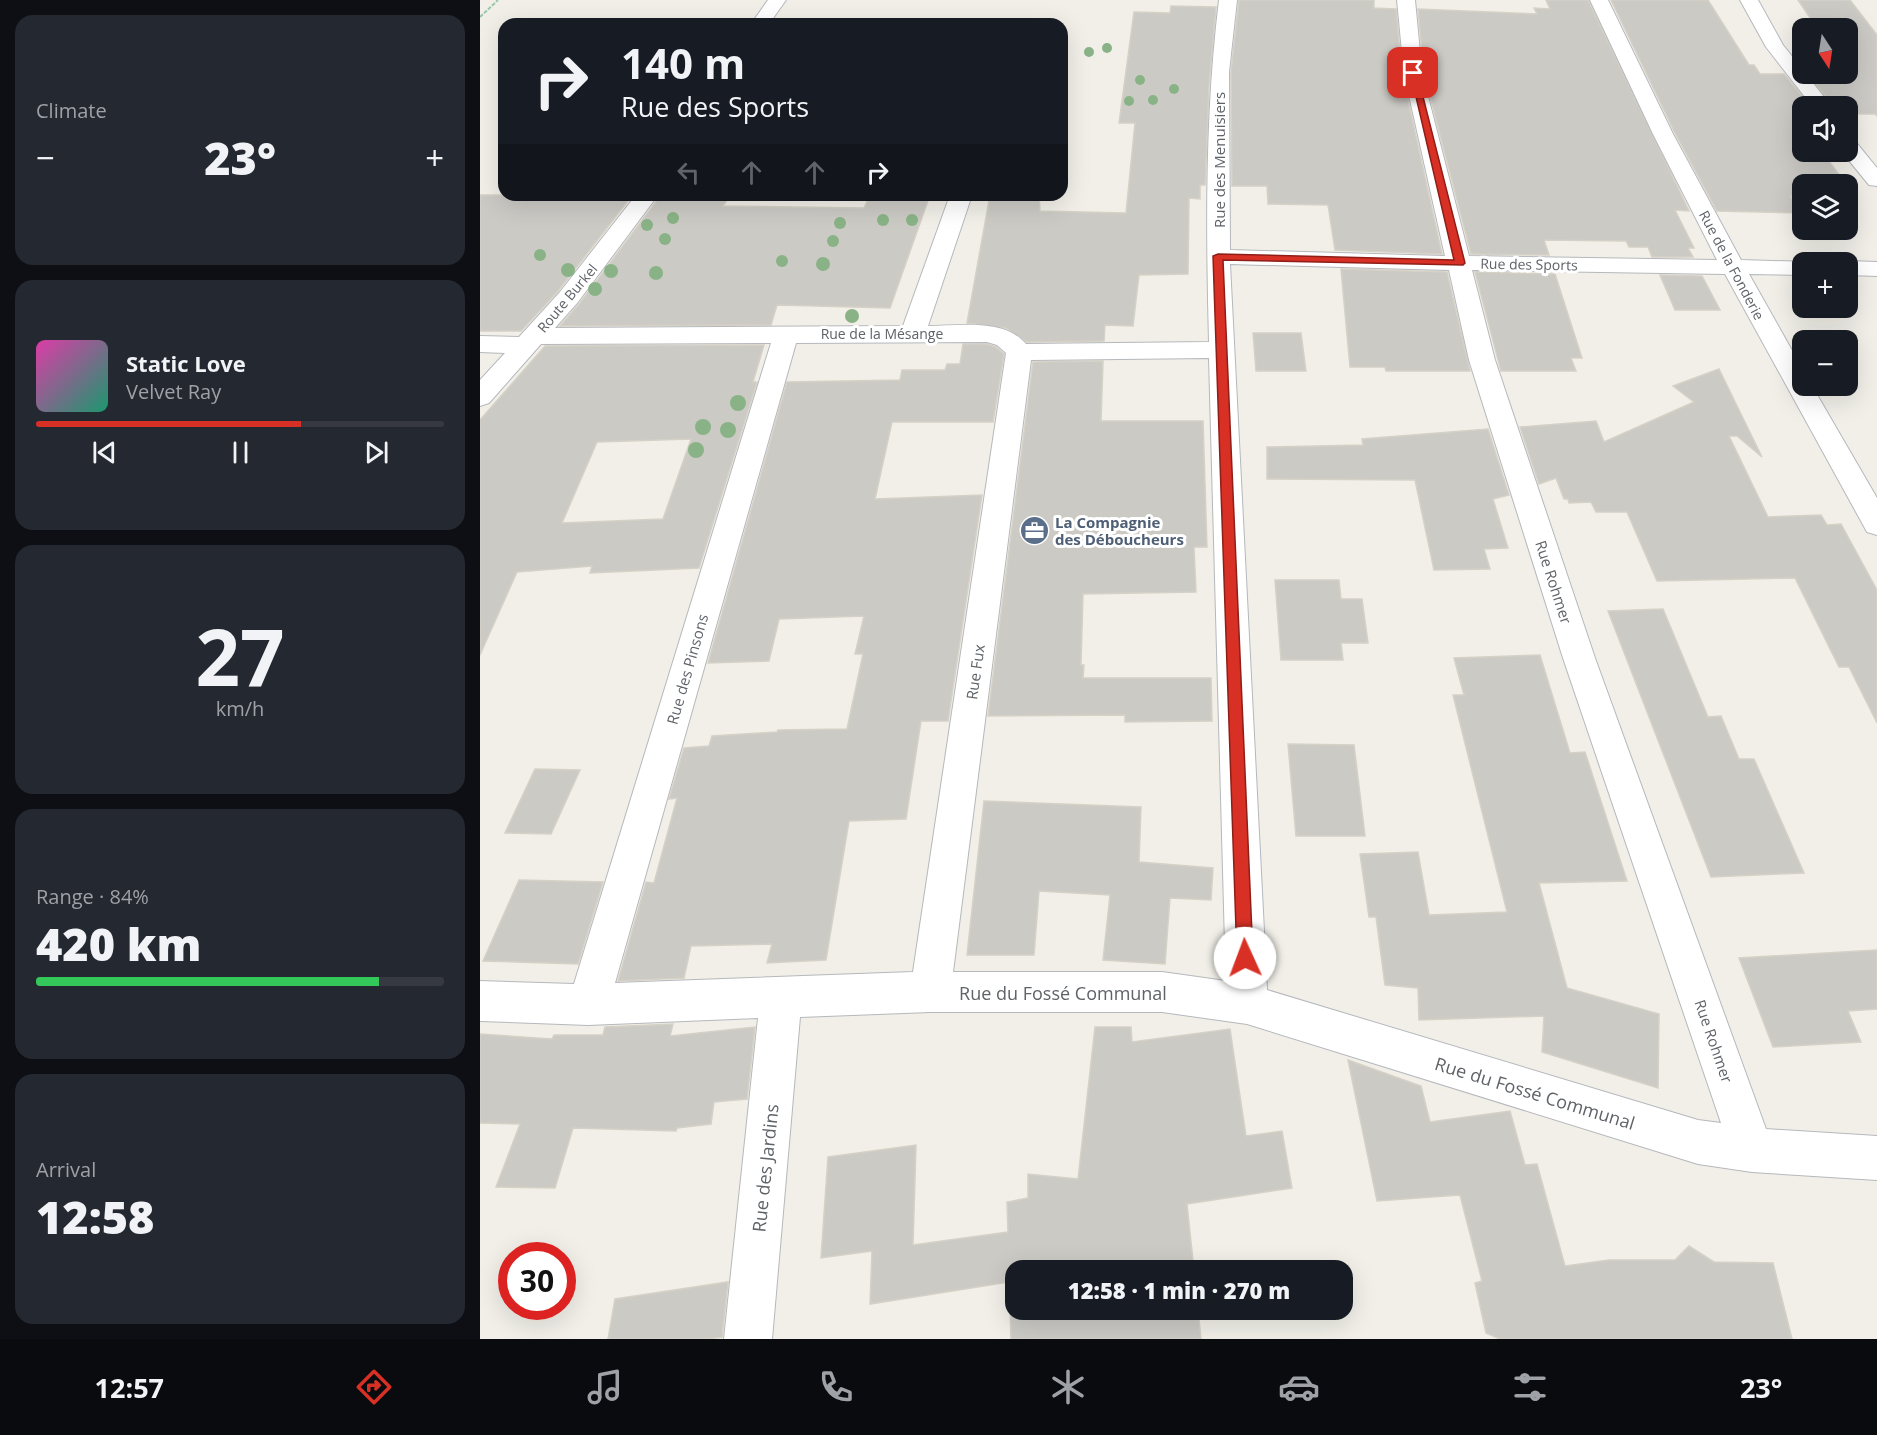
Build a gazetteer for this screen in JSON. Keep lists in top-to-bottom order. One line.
{"streets":{"street":["Rue des Menuisiers","Rue des Sports","Rue de la Fonderie","Route Burkel","Rue de la Mésange","Rue Rohmer","Rue des Pinsons","Rue Fux","Rue du Fossé Communal","Rue des Jardins"]},"crossings":[["Rue des Menuisiers","Rue des Sports"],["Rue des Menuisiers","Rue du Fossé Communal"],["Rue des Sports","Rue de la Fonderie"],["Rue des Sports","Rue Rohmer"],["Route Burkel","Rue de la Mésange"],["Rue de la Mésange","Rue des Pinsons"],["Rue de la Mésange","Rue Fux"],["Rue Rohmer","Rue du Fossé Communal"],["Rue des Pinsons","Rue du Fossé Communal"],["Rue Fux","Rue du Fossé Communal"],["Rue du Fossé Communal","Rue des Jardins"]],"places":{"office":["La Compagnie des Déboucheurs"]},"north":"bottom","page":{"tile":["Climate",["27","km/h"],["Range · 84%","420 km"],["Arrival","12:58"]],"map_buttons":["+","−"],"turn":["140 m","Rue des Sports"],"heat":["−","23°","+"],"song":["Static Love","Velvet Ray"],"limit":"30","trip":"12:58 · 1 min · 270 m","tabs":["12:57","23°"]}}
